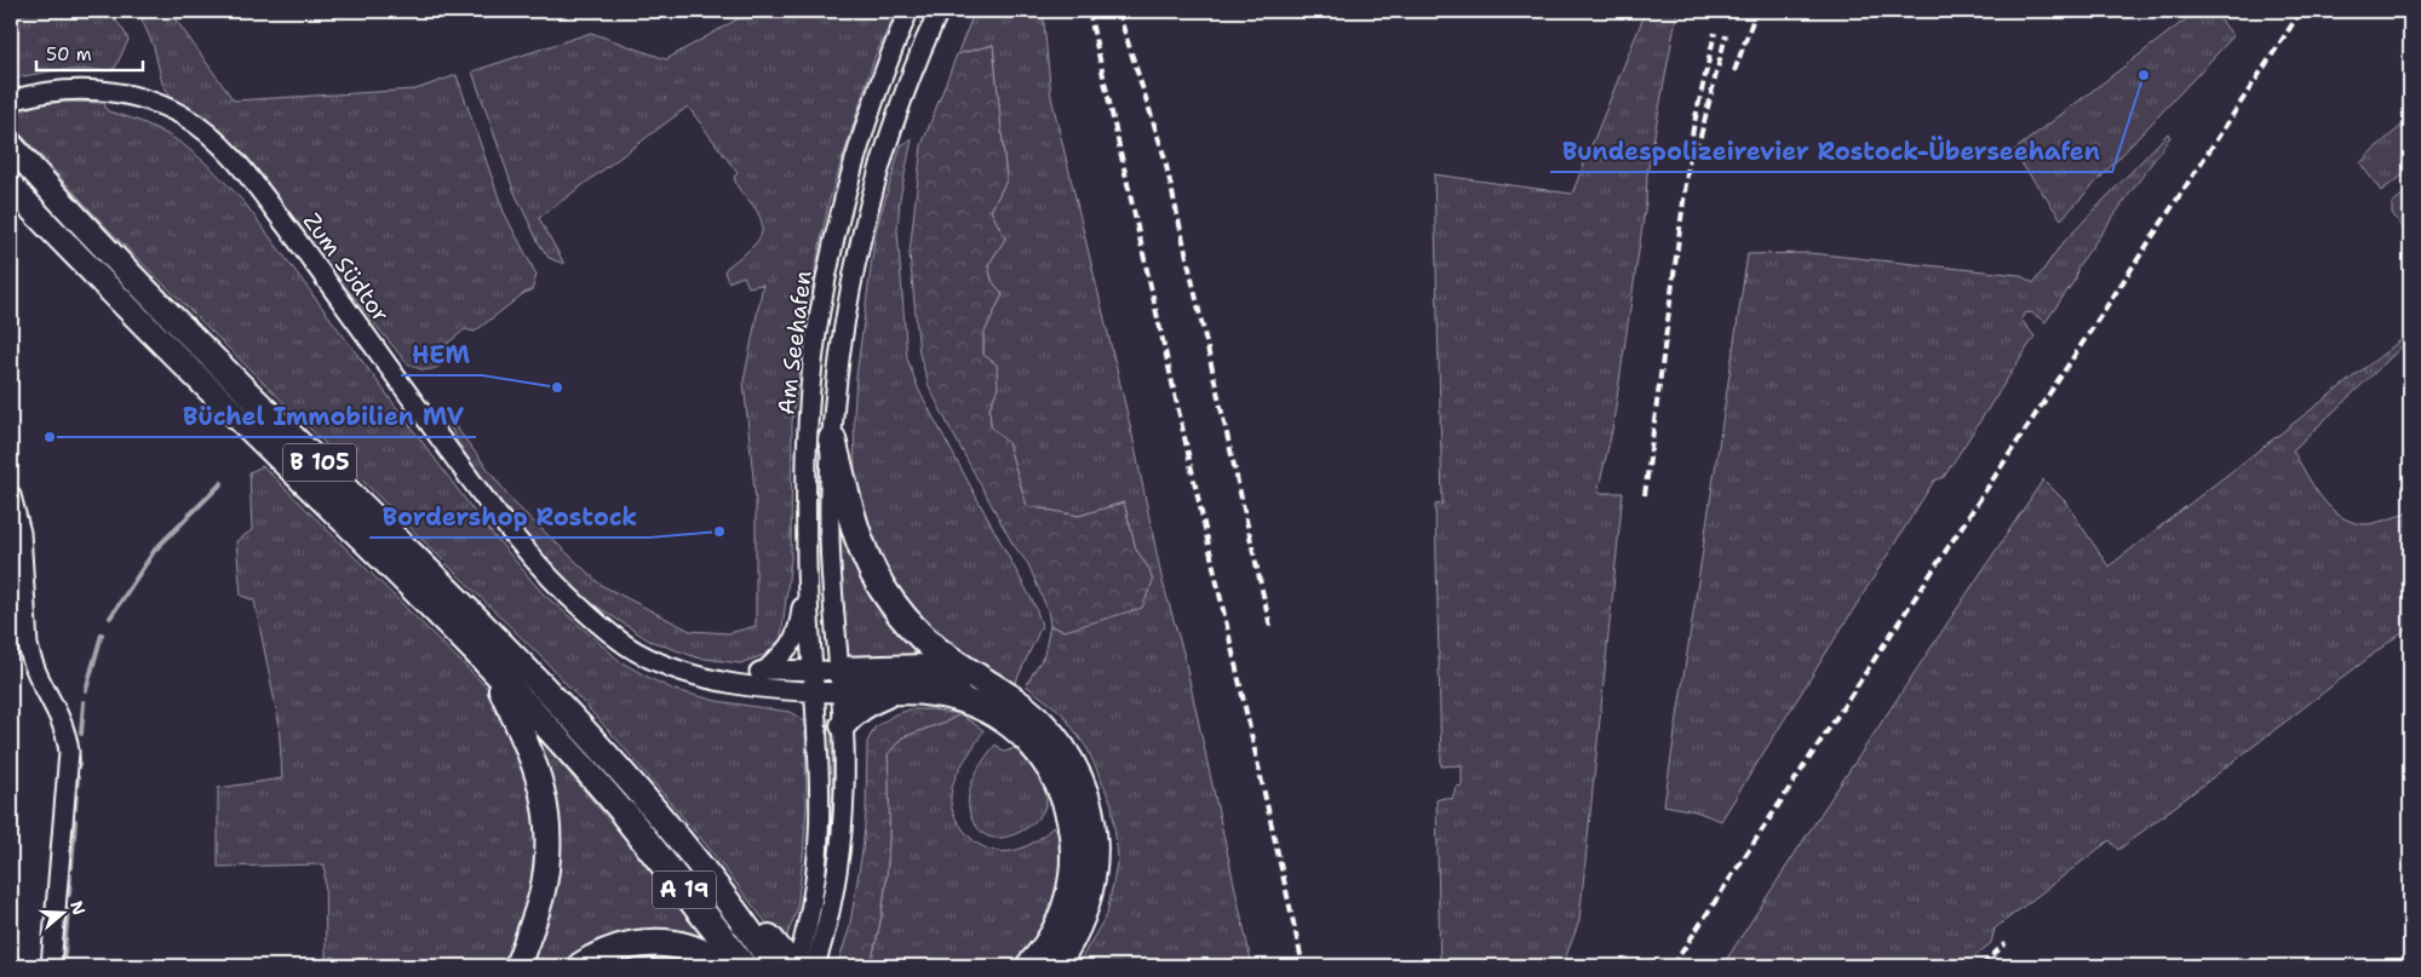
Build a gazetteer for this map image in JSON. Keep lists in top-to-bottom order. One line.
{"streets":{"highway":["B 105","A 19"],"street":["Zum Südtor","Am Seehafen"]},"crossings":[["Zum Südtor","Am Seehafen"],["B 105","A 19"]],"places":["Bundespolizeirevier Rostock-Überseehafen","HEM","Büchel Immobilien MV","Bordershop Rostock"],"scale_bar":"50 m","north":"right"}
